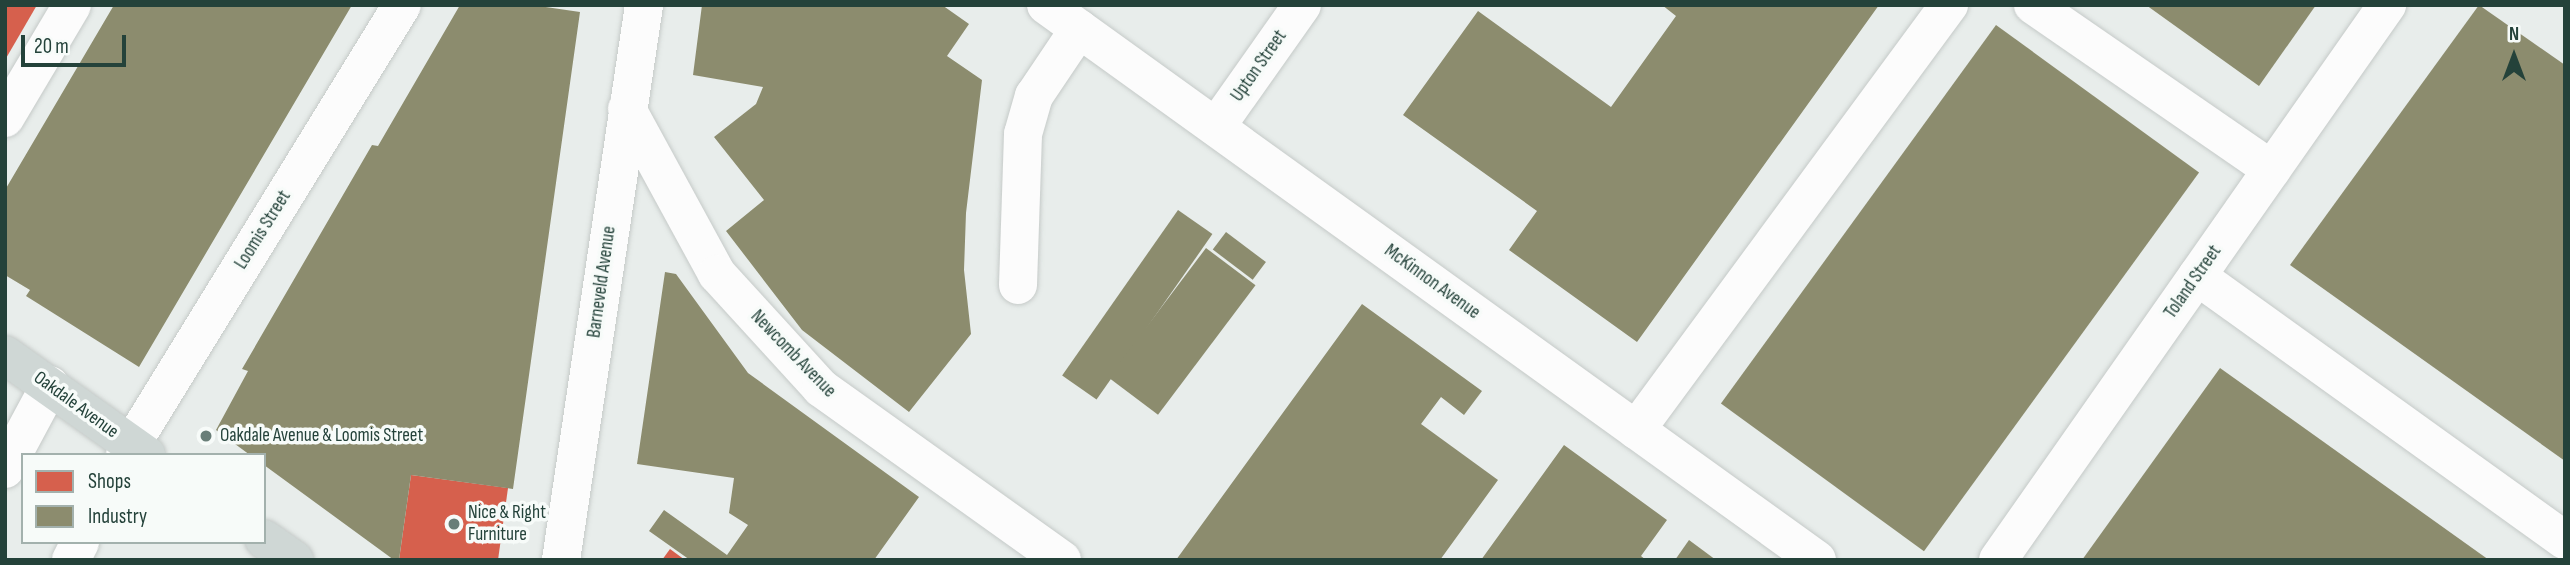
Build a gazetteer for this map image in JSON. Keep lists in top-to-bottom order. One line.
{"streets":{"main road":["Oakdale Avenue"],"street":["Upton Street","Loomis Street","Barneveld Avenue","McKinnon Avenue","Toland Street","Newcomb Avenue"]},"crossings":[["Upton Street","McKinnon Avenue"],["Loomis Street","Oakdale Avenue"],["Barneveld Avenue","Newcomb Avenue"]],"places":["Oakdale Avenue & Loomis Street","Nice & Right Furniture"],"legend":["Shops","Industry"],"scale_bar":"20 m","north":"top"}
